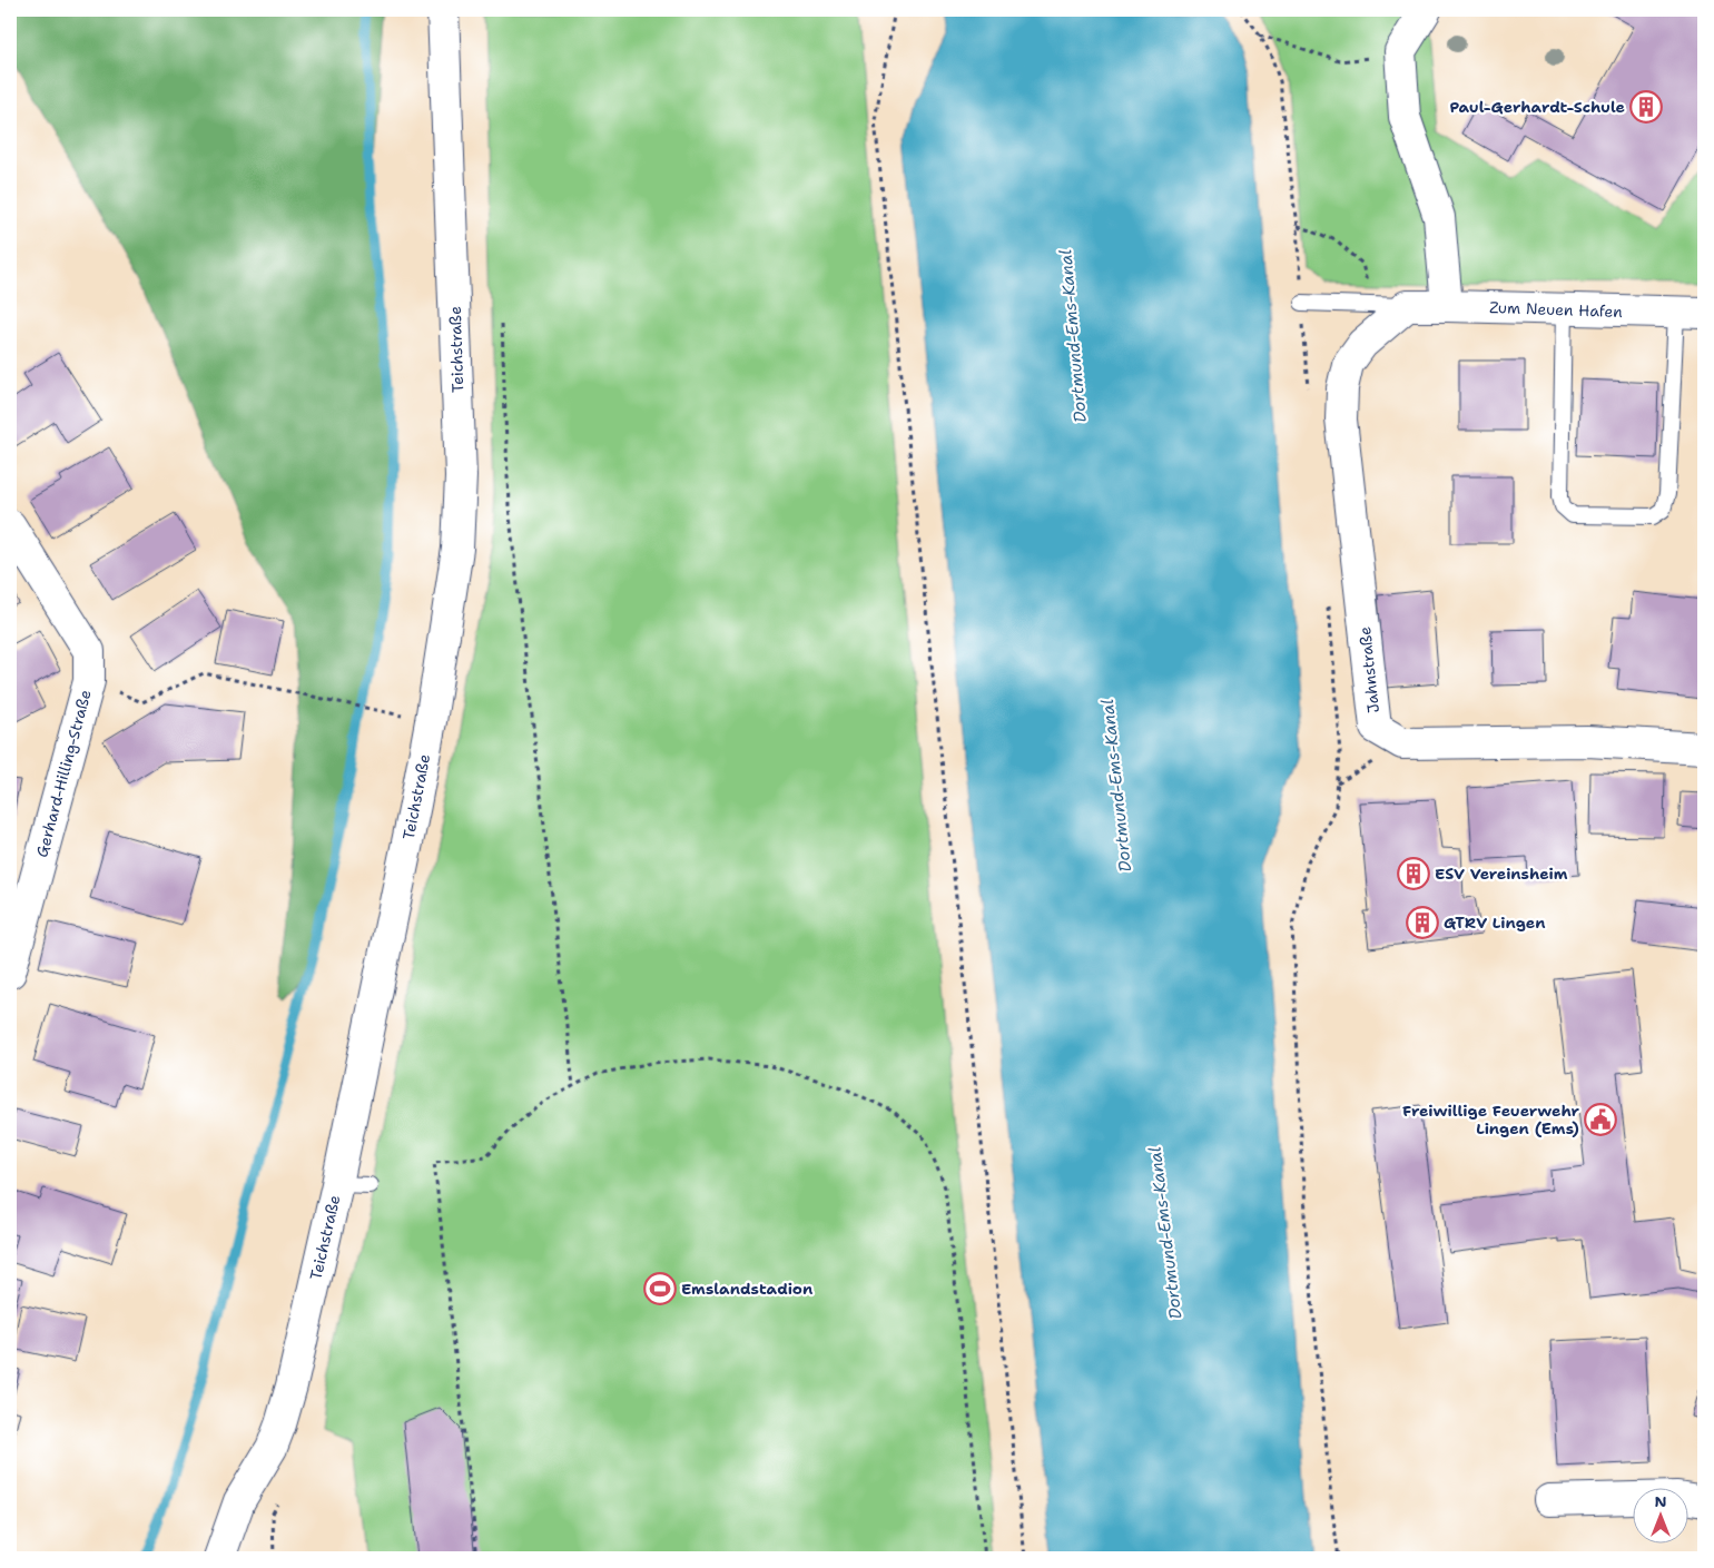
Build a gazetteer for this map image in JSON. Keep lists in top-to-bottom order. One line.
{"streets":{"street":["Zum Neuen Hafen","Teichstraße","Jahnstraße","Gerhard-Hilling-Straße"]},"crossings":[["Zum Neuen Hafen","Jahnstraße"]],"water":["Dortmund-Ems-Kanal"],"places":{"building":["Paul-Gerhardt-Schule","ESV Vereinsheim","GTRV Lingen"],"public building":["Freiwillige Feuerwehr Lingen (Ems)"],"sports":["Emslandstadion"]},"north":"top"}
